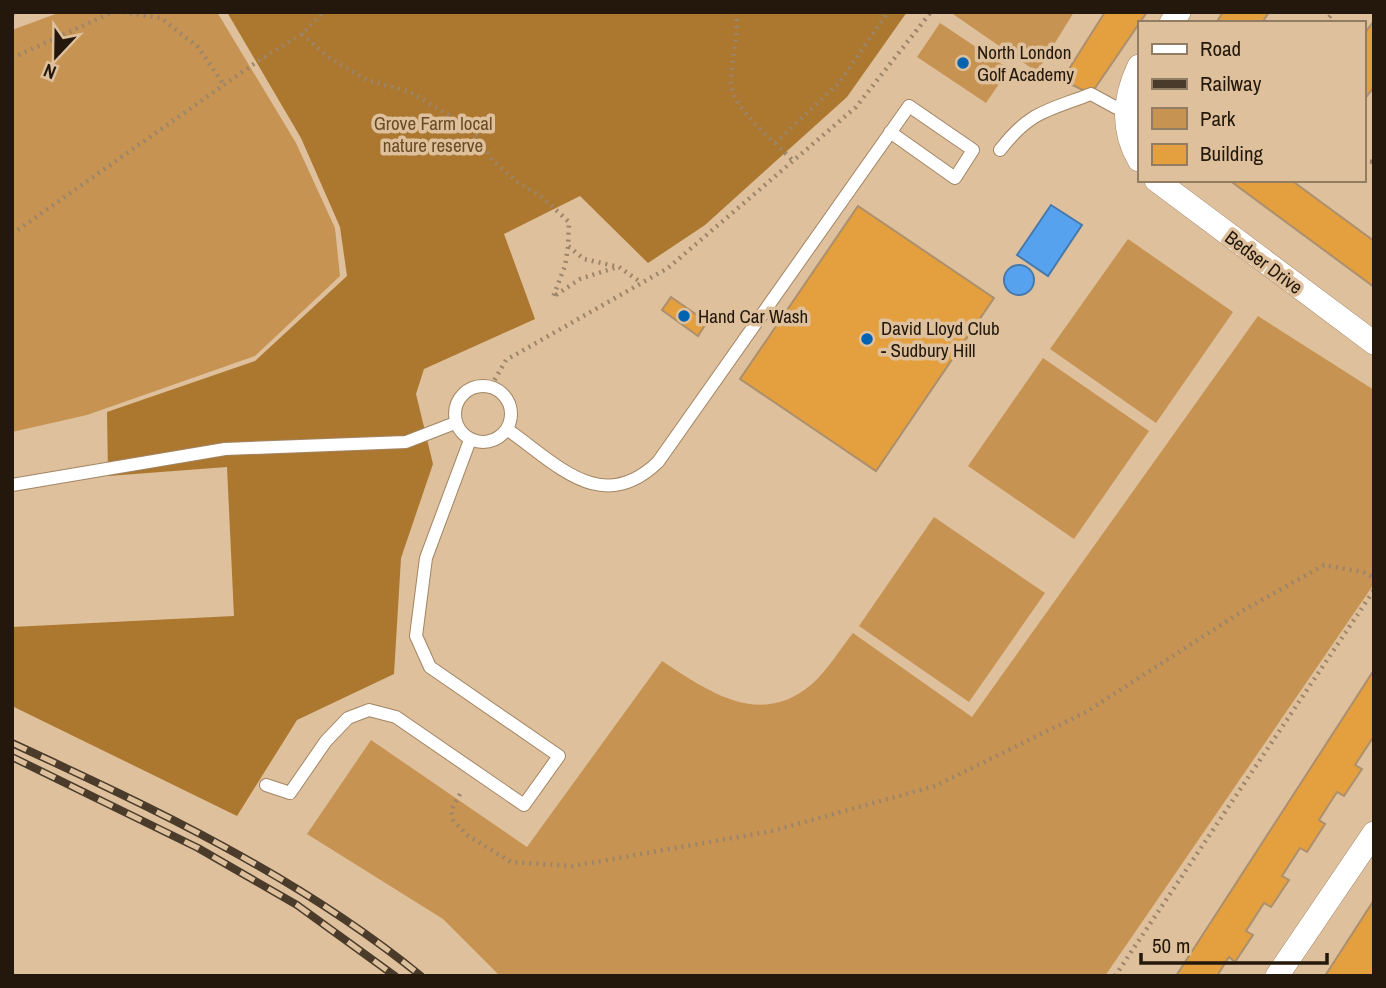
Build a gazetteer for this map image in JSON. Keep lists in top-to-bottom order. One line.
{"streets":{"street":["Bedser Drive"]},"parks":["Grove Farm local nature reserve"],"places":["North London Golf Academy","Hand Car Wash","David Lloyd Club - Sudbury Hill"],"legend":["Road","Railway","Park","Building"],"scale_bar":"50 m","north":"bottom"}
